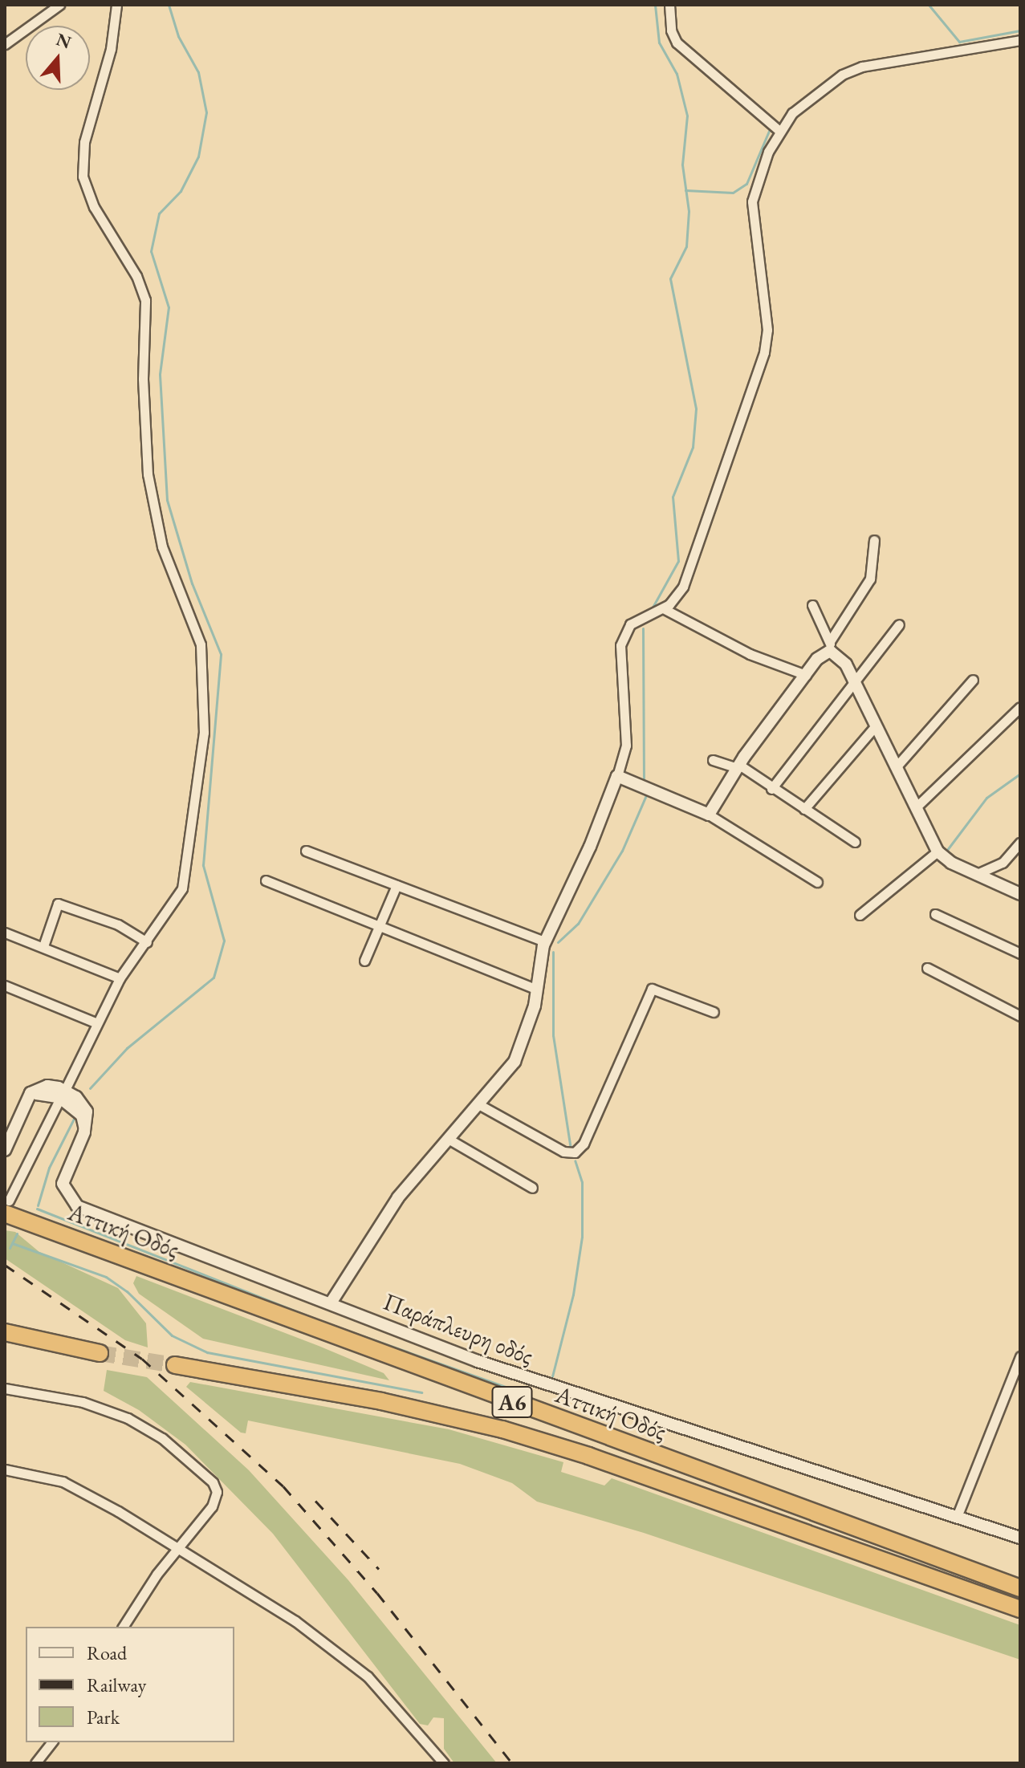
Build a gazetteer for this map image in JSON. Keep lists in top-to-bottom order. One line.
{"streets":{"highway":["Αττική Οδός","Α6"],"street":["Παράπλευρη οδός"]},"legend":["Road","Railway","Park"],"north":"top"}
